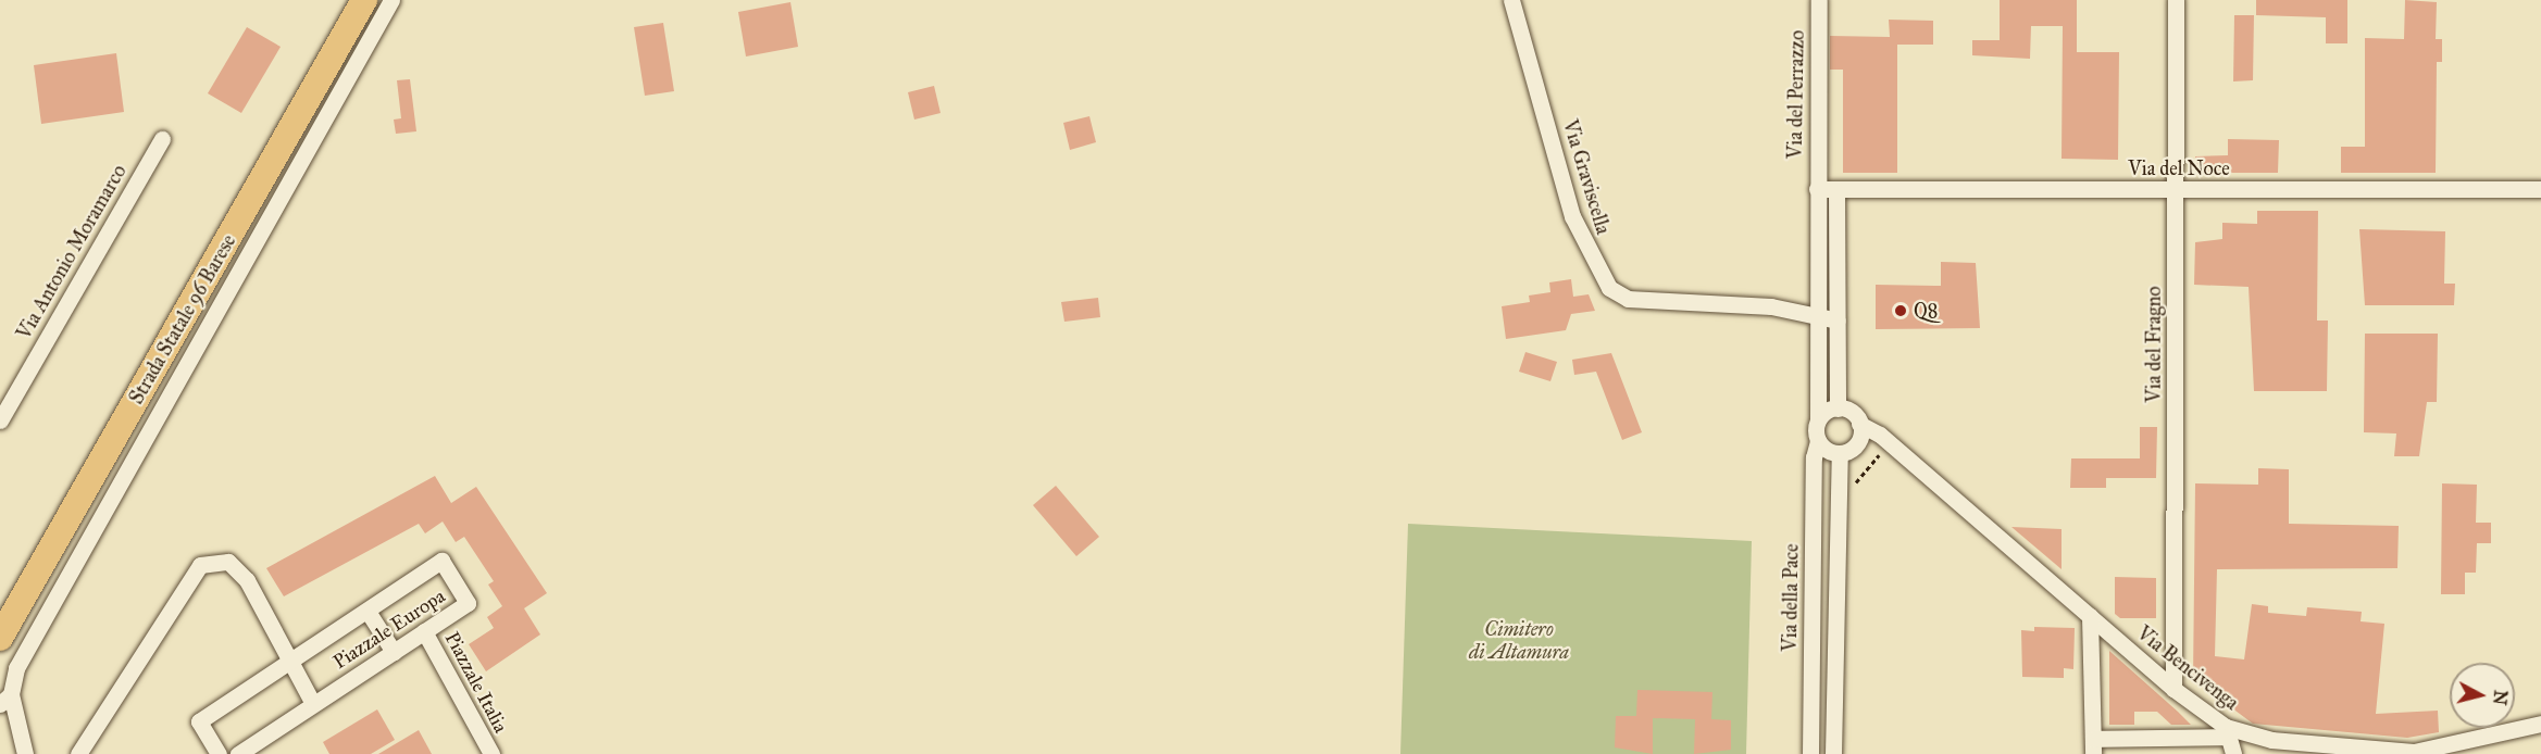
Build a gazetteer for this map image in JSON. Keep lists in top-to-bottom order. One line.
{"streets":{"main road":["Strada Statale 96 Barese"],"street":["Via del Perrazzo","Via del Noce","Via Graviscella","Via Antonio Moramarco","Via del Fragno","Via della Pace","Piazzale Europa","Via Bencivenga","Piazzale Italia"]},"crossings":[["Via del Perrazzo","Via del Noce"],["Via del Noce","Via del Fragno"],["Via del Fragno","Via Bencivenga"],["Piazzale Europa","Piazzale Italia"]],"parks":["Cimitero di Altamura"],"places":["Q8"],"north":"right"}
